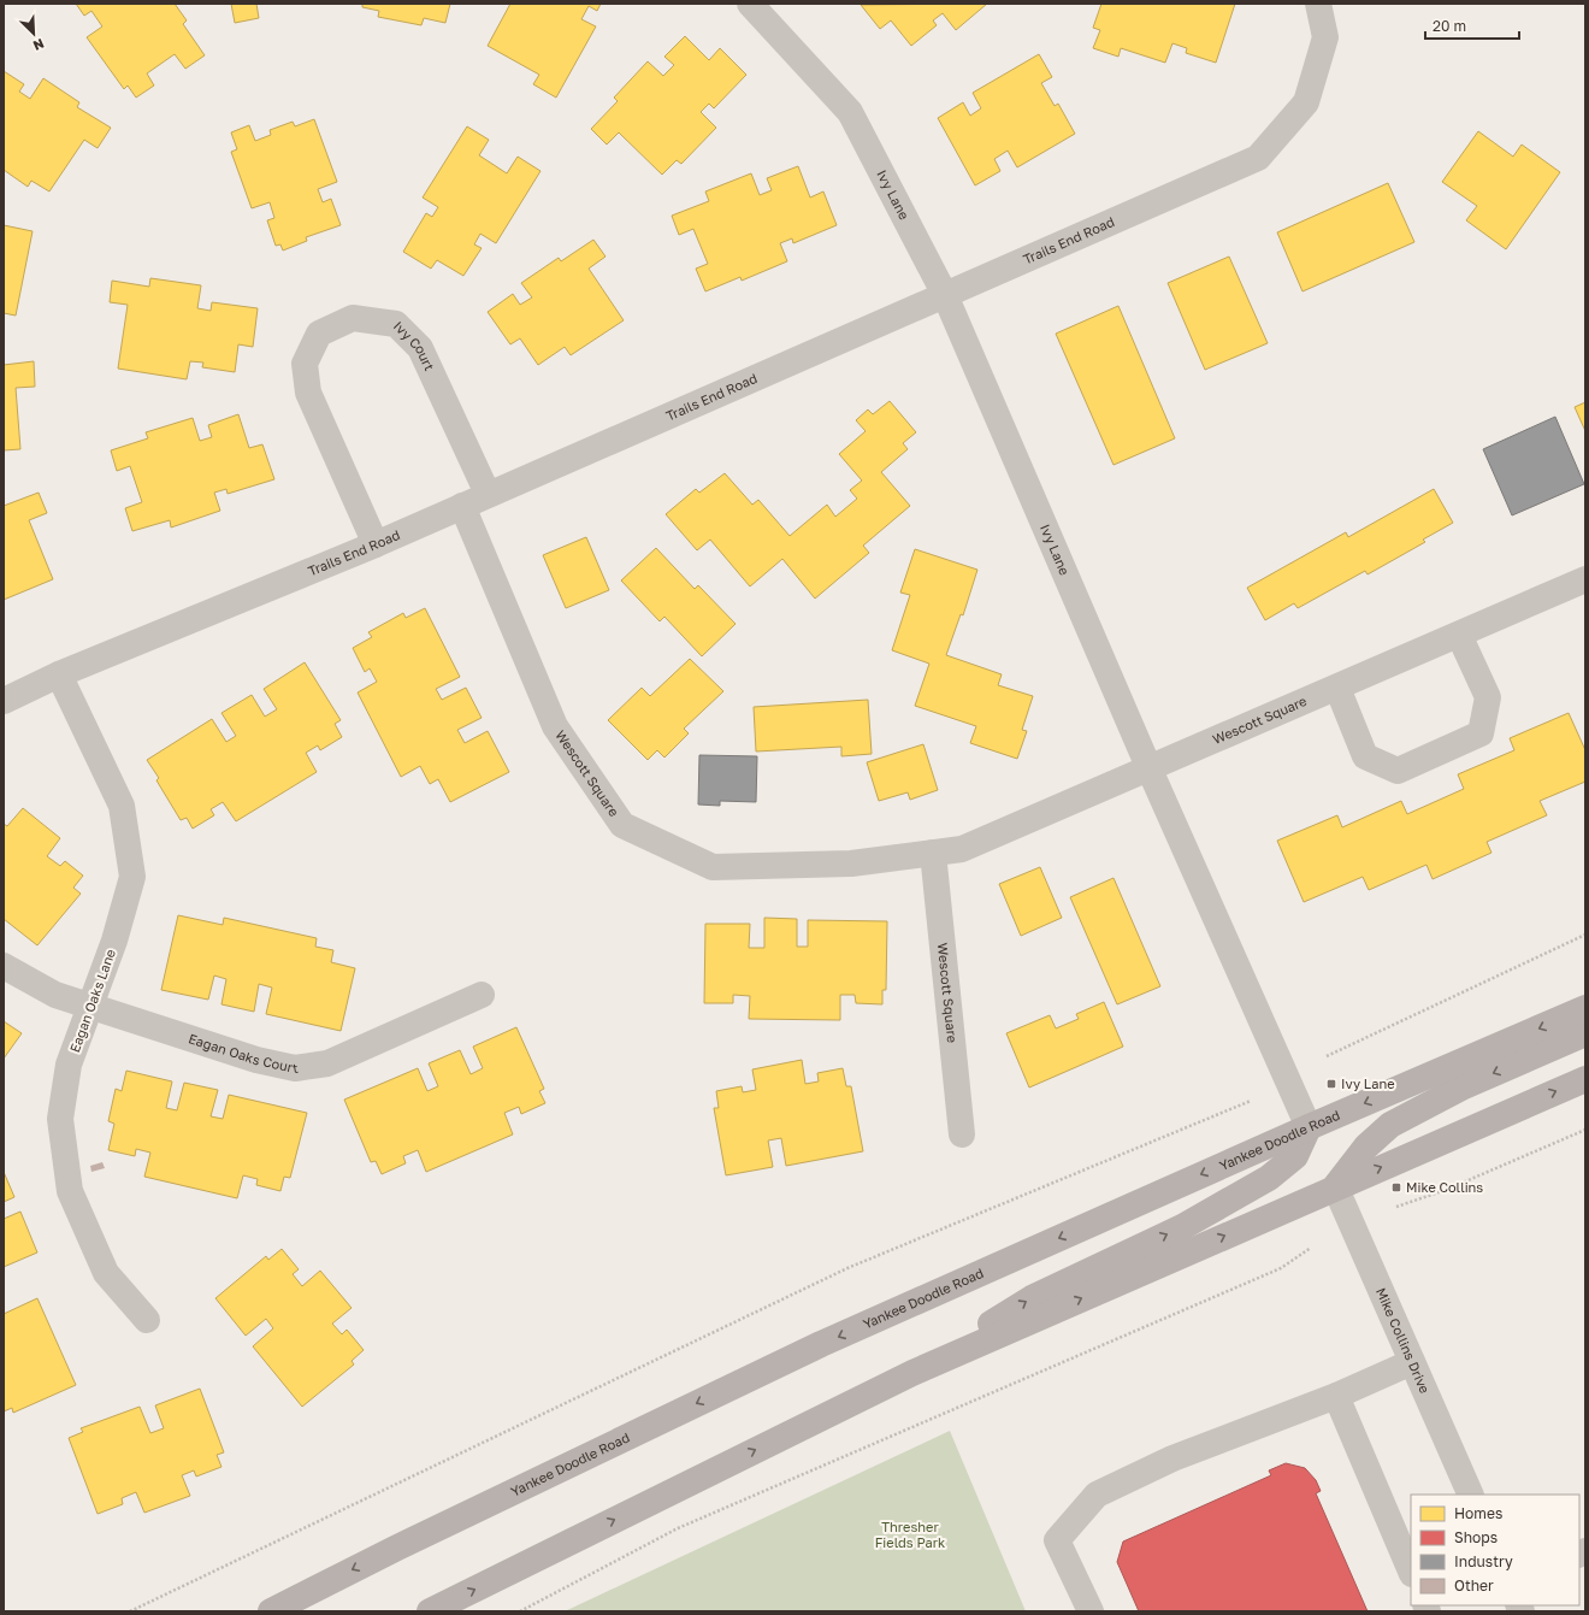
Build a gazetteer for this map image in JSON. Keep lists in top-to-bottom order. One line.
{"streets":{"main road":["Yankee Doodle Road"],"street":["Ivy Lane","Trails End Road","Ivy Court","Wescott Square","Eagan Oaks Lane","Eagan Oaks Court","Mike Collins Drive"]},"crossings":[["Ivy Lane","Trails End Road"],["Ivy Lane","Wescott Square"],["Ivy Lane","Yankee Doodle Road"],["Trails End Road","Ivy Court"],["Trails End Road","Wescott Square"],["Trails End Road","Eagan Oaks Lane"],["Eagan Oaks Lane","Eagan Oaks Court"]],"parks":["Thresher Fields Park"],"places":{"transit":["Ivy Lane","Mike Collins"]},"legend":["Homes","Shops","Industry","Other"],"scale_bar":"20 m","north":"bottom right"}
